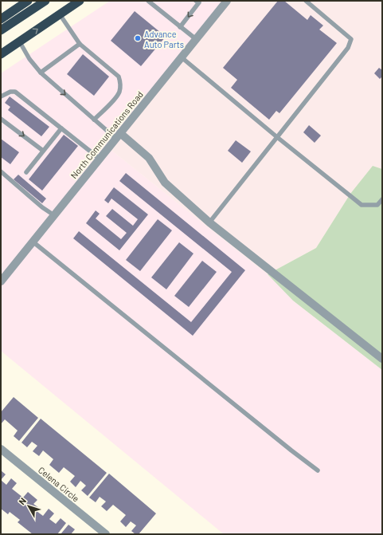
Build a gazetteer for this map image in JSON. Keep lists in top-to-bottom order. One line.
{"streets":{"street":["North Communications Road","Celena Circle"]},"places":["Advance Auto Parts"],"north":"top left"}
